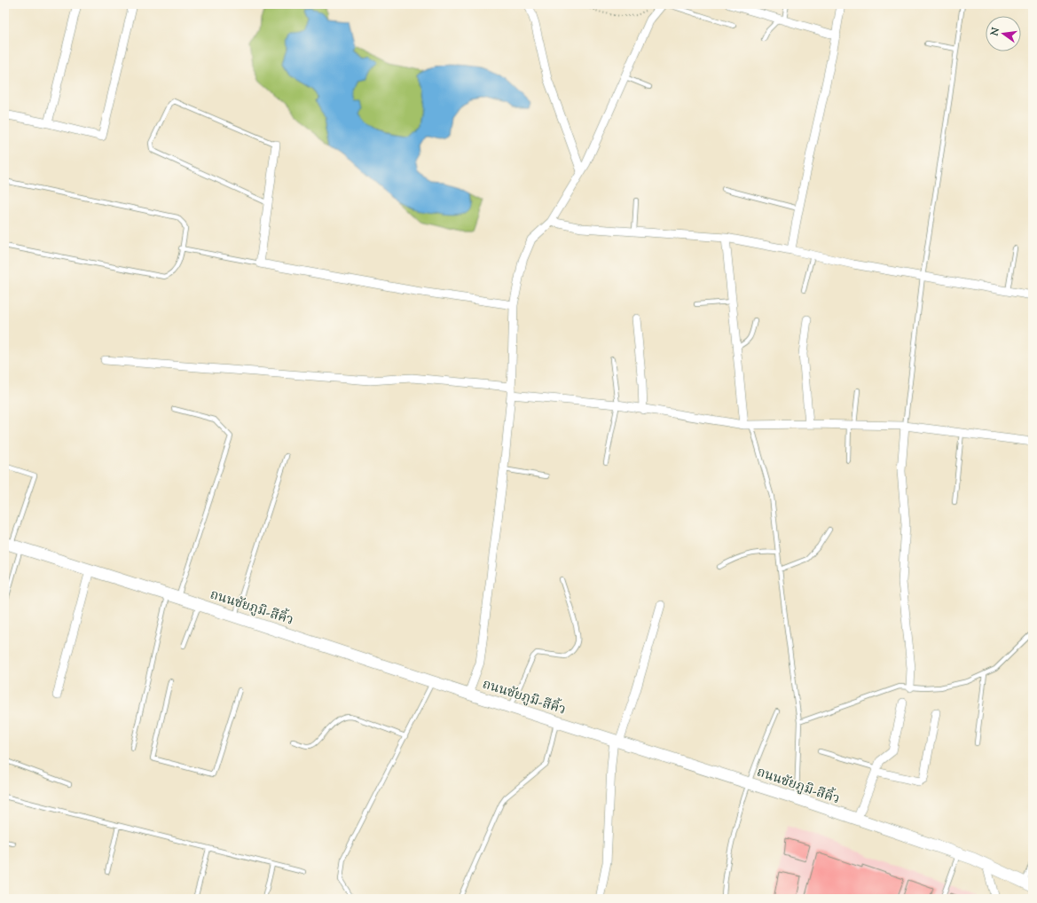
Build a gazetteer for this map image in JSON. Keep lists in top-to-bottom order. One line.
{"streets":{"main road":["ถนนชัยภูมิ-สีคิ้ว"]},"north":"left"}
